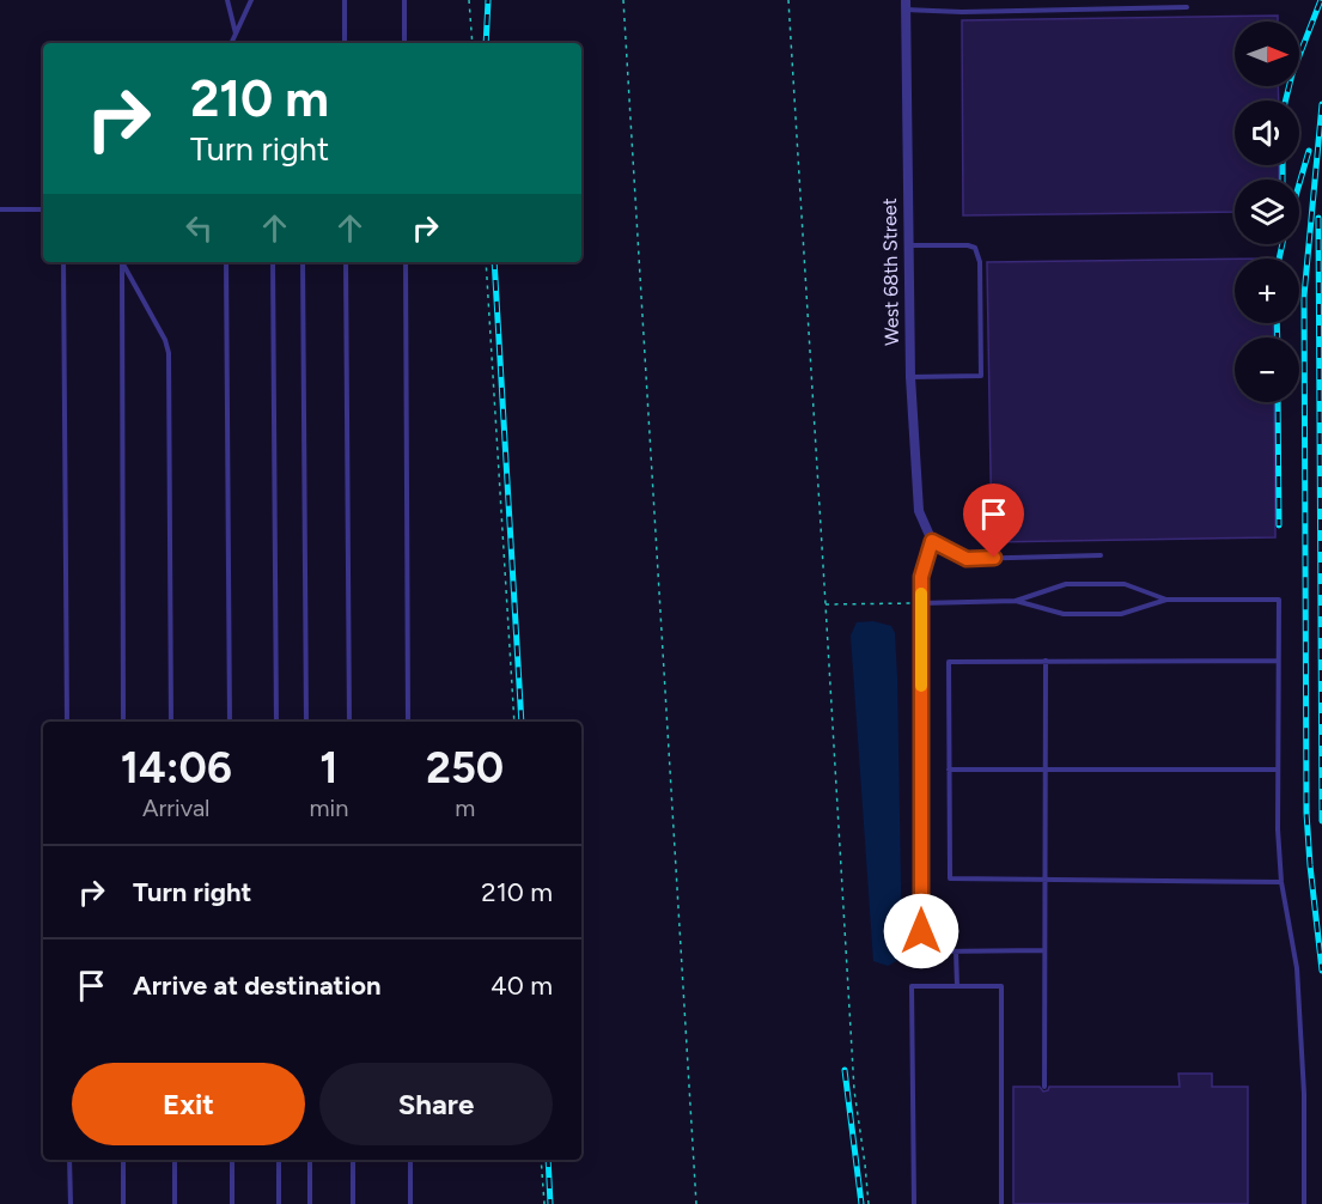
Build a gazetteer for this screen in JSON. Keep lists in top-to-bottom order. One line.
{"streets":{"street":["West 68th Street"]},"north":"right","page":{"map_buttons":["+","−"],"turn":["210 m","Turn right"],"eta":["14:06","Arrival","1","min","250","m"],"list":[{"name":"Turn right","value":"210 m"},{"name":"Arrive at destination","value":"40 m"}],"buttons":["Exit","Share"]}}
